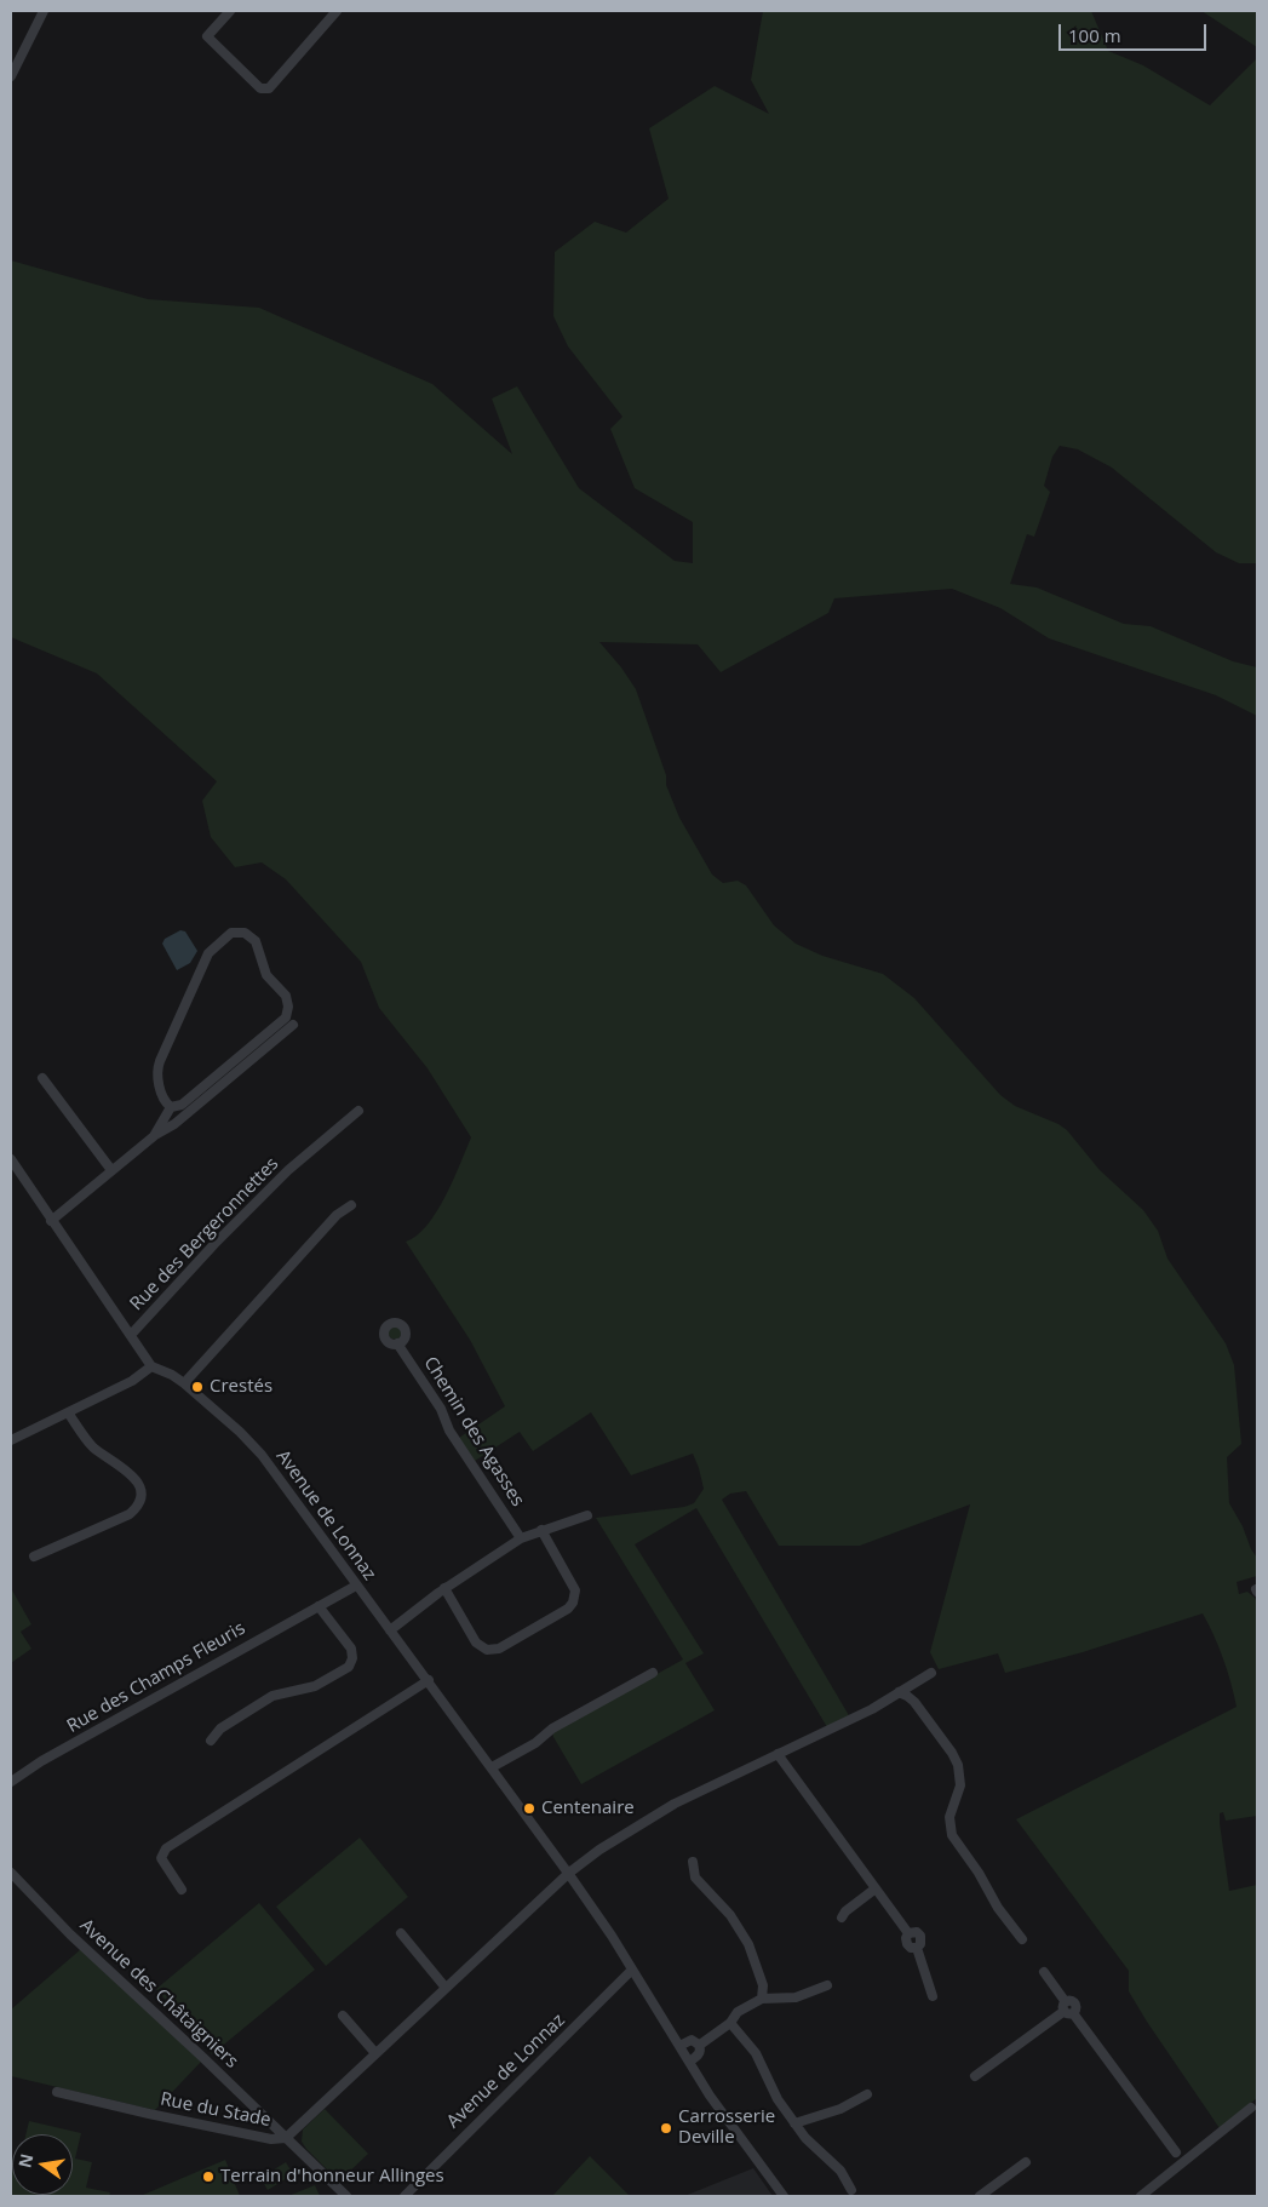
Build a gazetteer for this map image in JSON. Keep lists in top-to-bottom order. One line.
{"streets":{"street":["Rue des Bergeronnettes","Chemin des Agasses","Avenue de Lonnaz","Rue des Champs Fleuris","Avenue des Châtaigniers","Rue du Stade"]},"crossings":[["Rue des Bergeronnettes","Avenue de Lonnaz"],["Avenue de Lonnaz","Rue des Champs Fleuris"],["Avenue des Châtaigniers","Rue du Stade"]],"places":["Crestés","Centenaire","Carrosserie Deville","Terrain d'honneur Allinges"],"scale_bar":"100 m","north":"left"}
